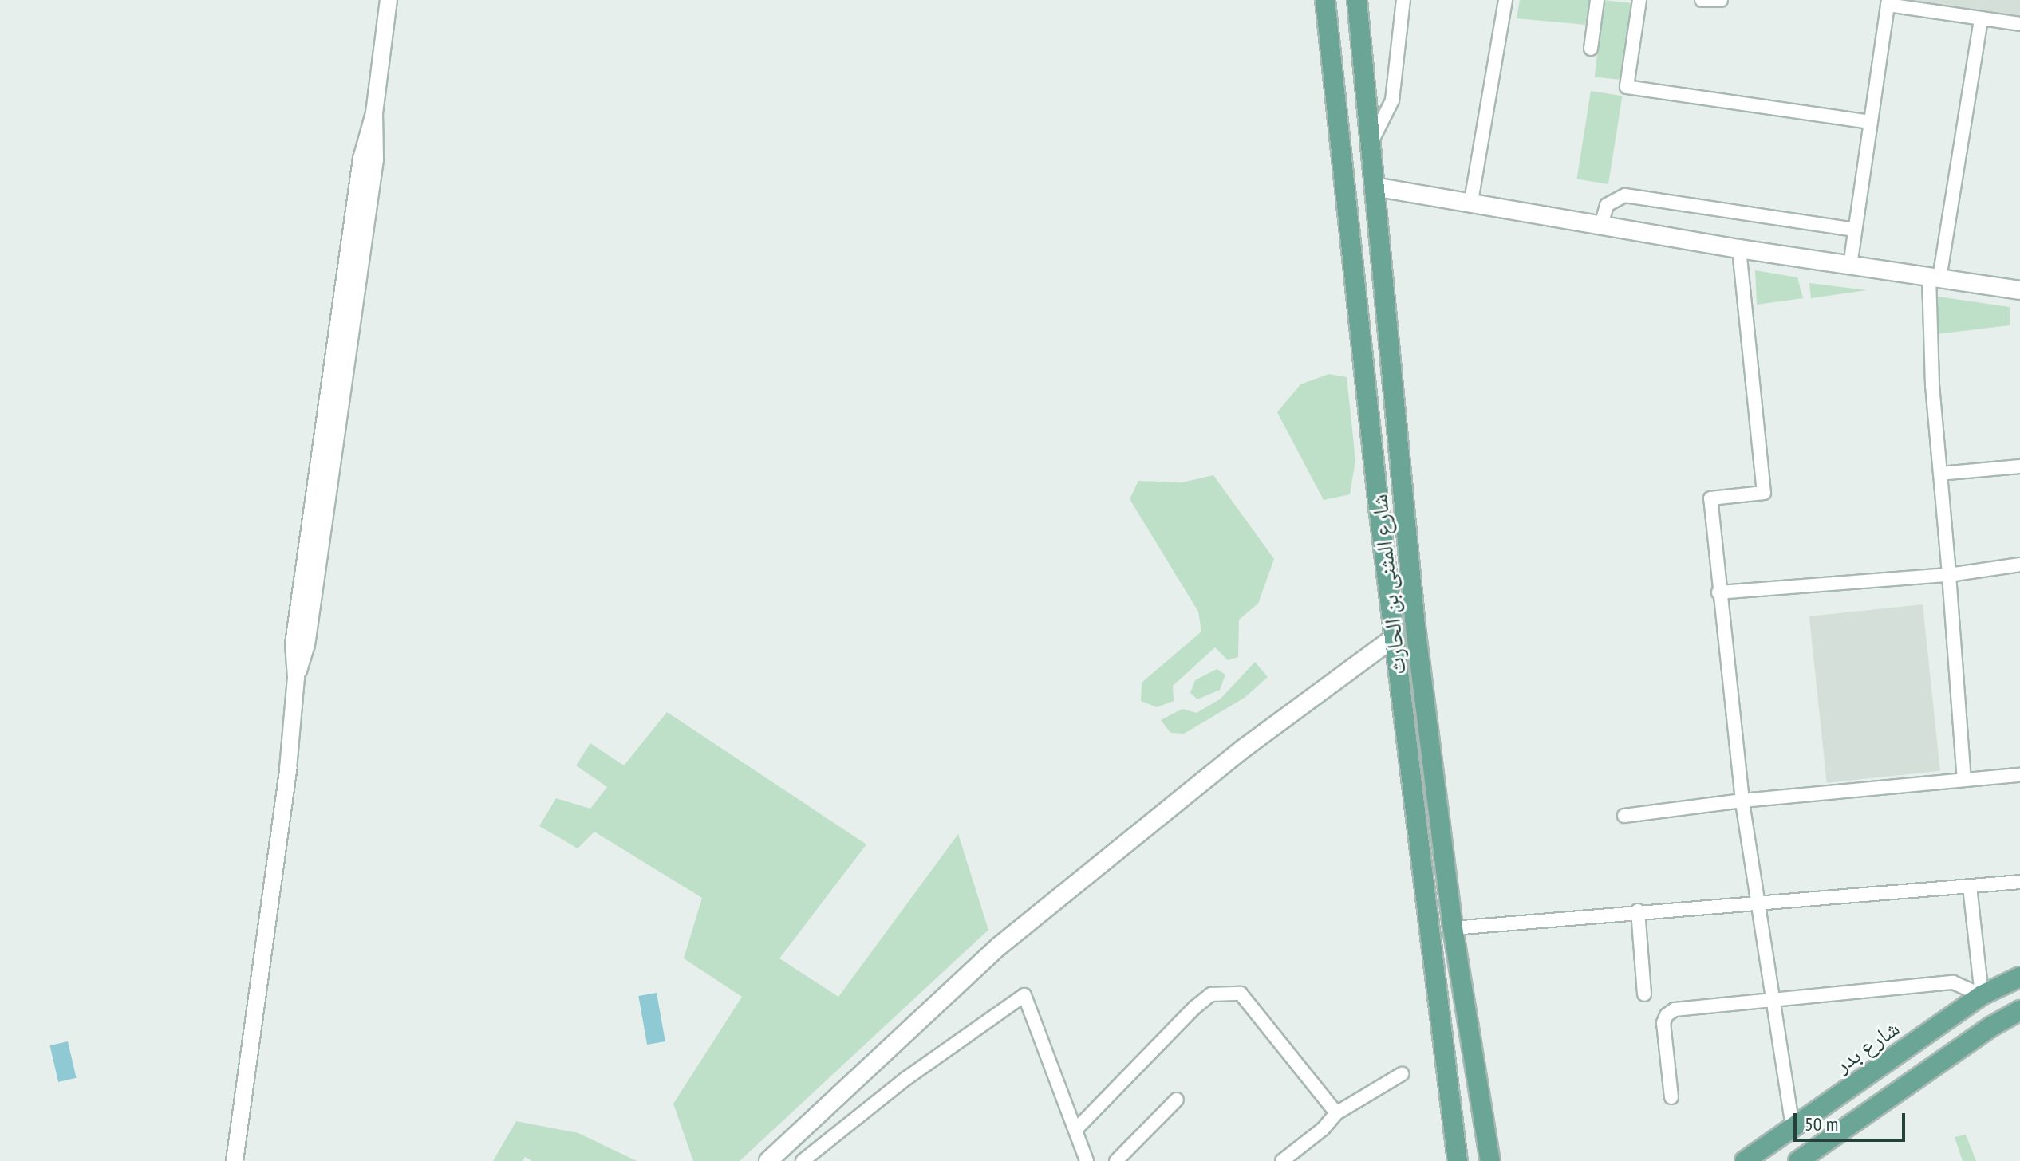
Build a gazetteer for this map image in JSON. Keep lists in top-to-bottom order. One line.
{"streets":{"main road":["شارع المثنى بن الحارث","شارع بدر"]},"scale_bar":"50 m"}
